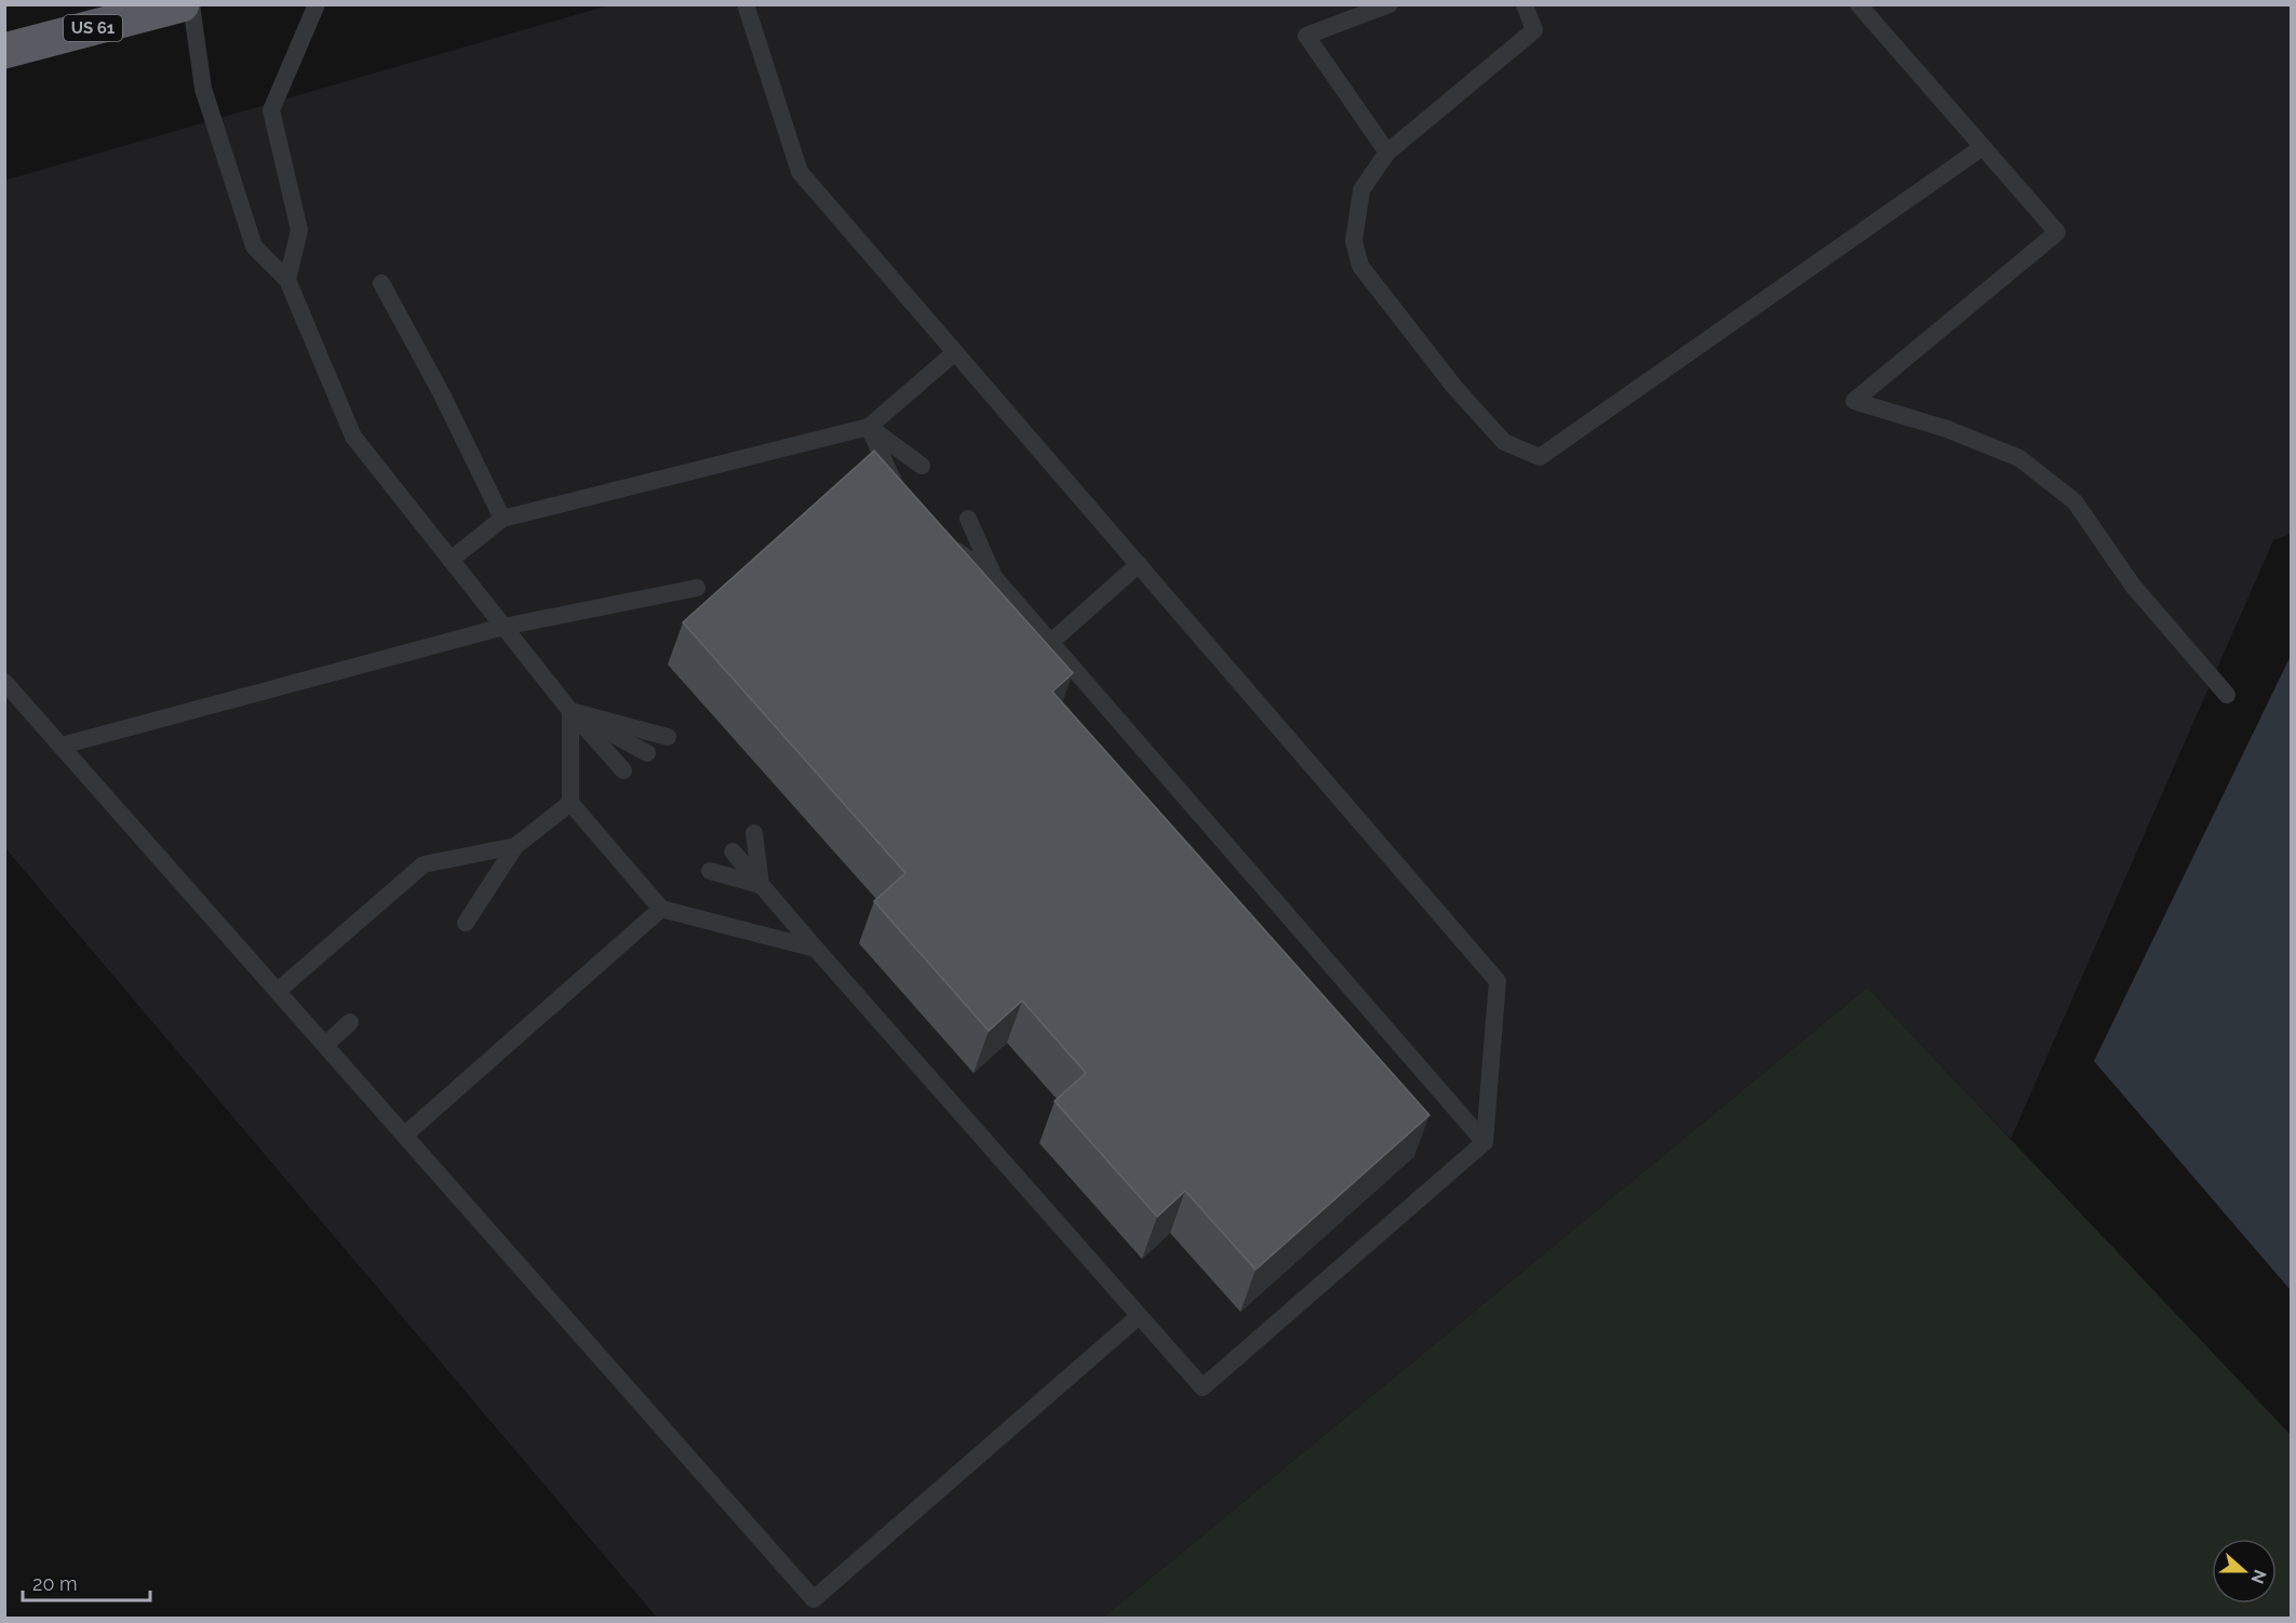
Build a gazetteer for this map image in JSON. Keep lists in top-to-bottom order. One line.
{"streets":{"highway":["US 61"]},"scale_bar":"20 m","north":"right"}
